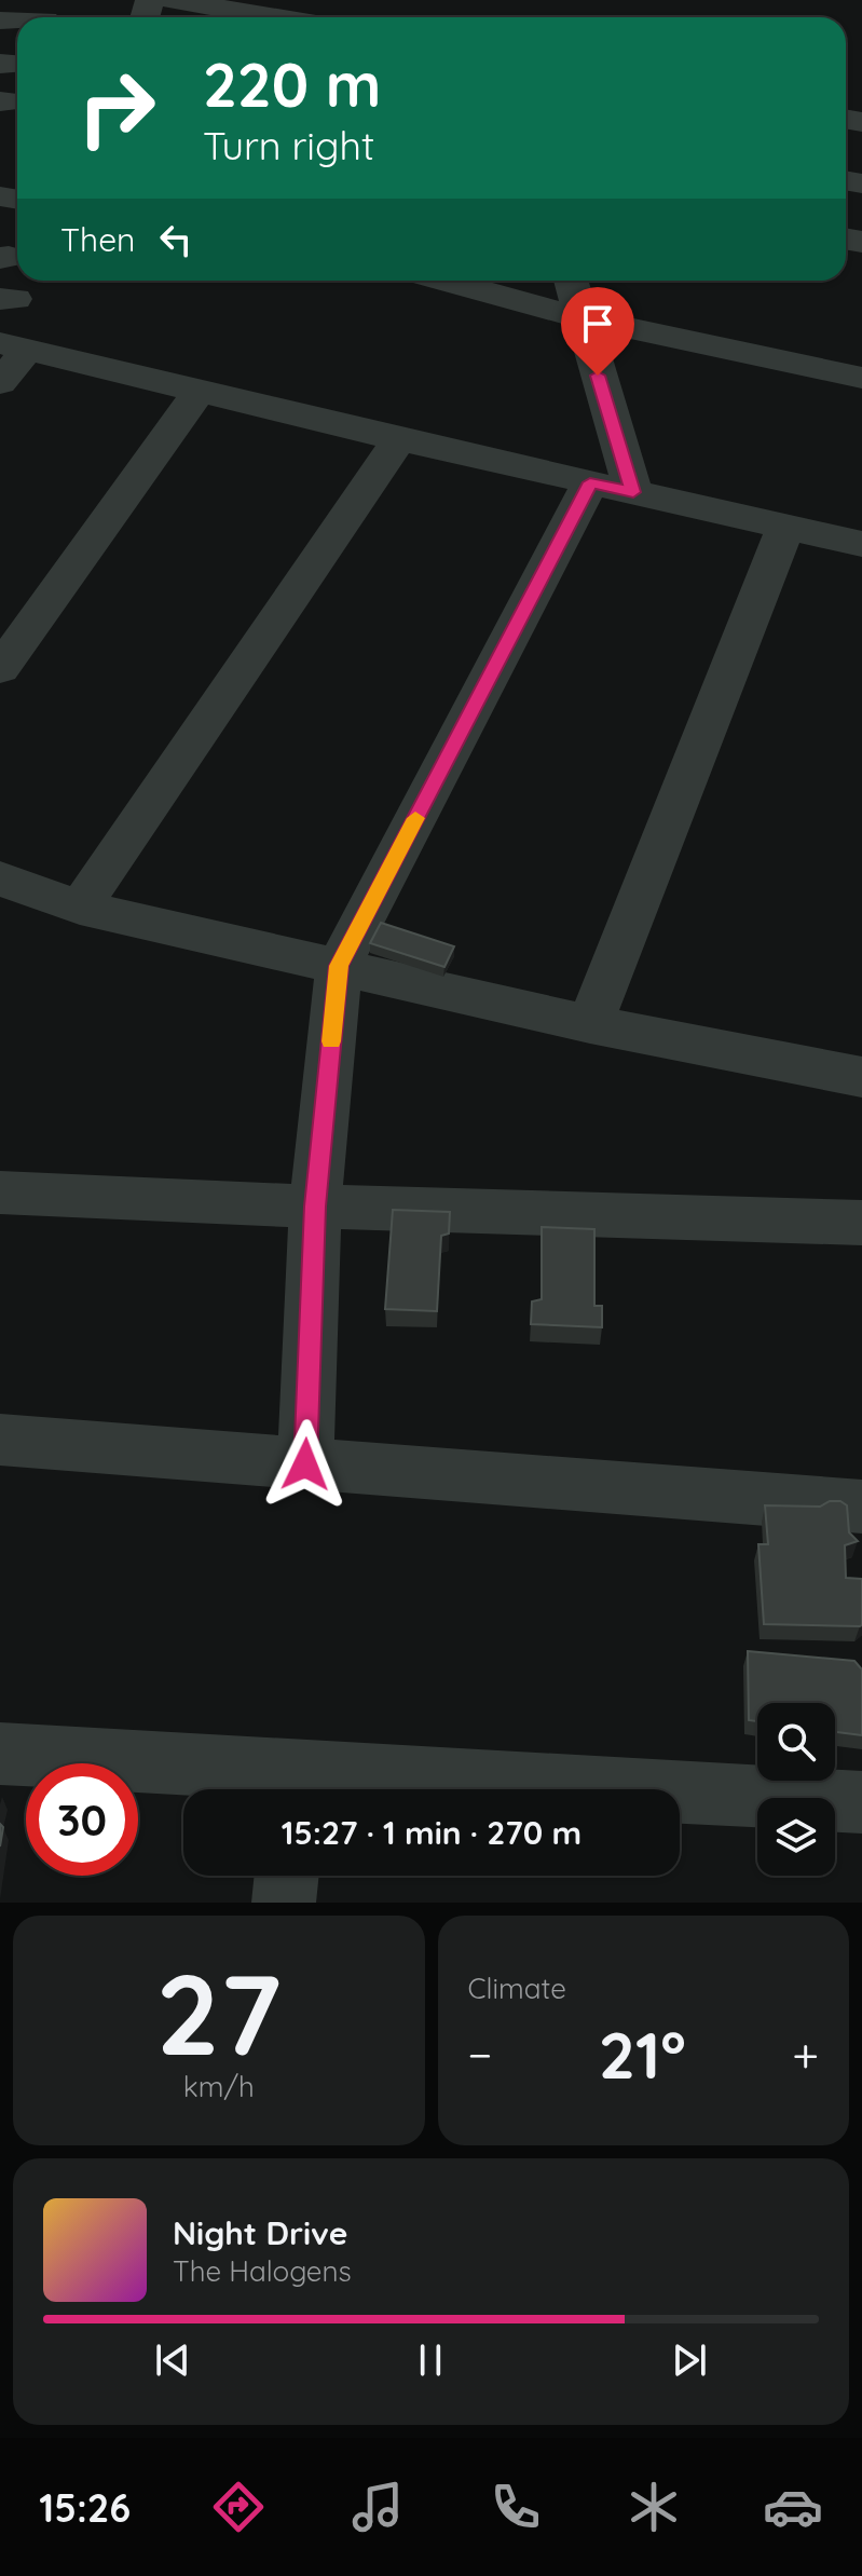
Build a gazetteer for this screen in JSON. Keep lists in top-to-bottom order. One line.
{"page":{"turn":["220 m","Turn right"],"then":"Then","limit":"30","trip":"15:27 · 1 min · 270 m","tile":[["27","km/h"],"Climate"],"heat":["−","21°","+"],"song":["Night Drive","The Halogens"],"tabs":"15:26"}}
